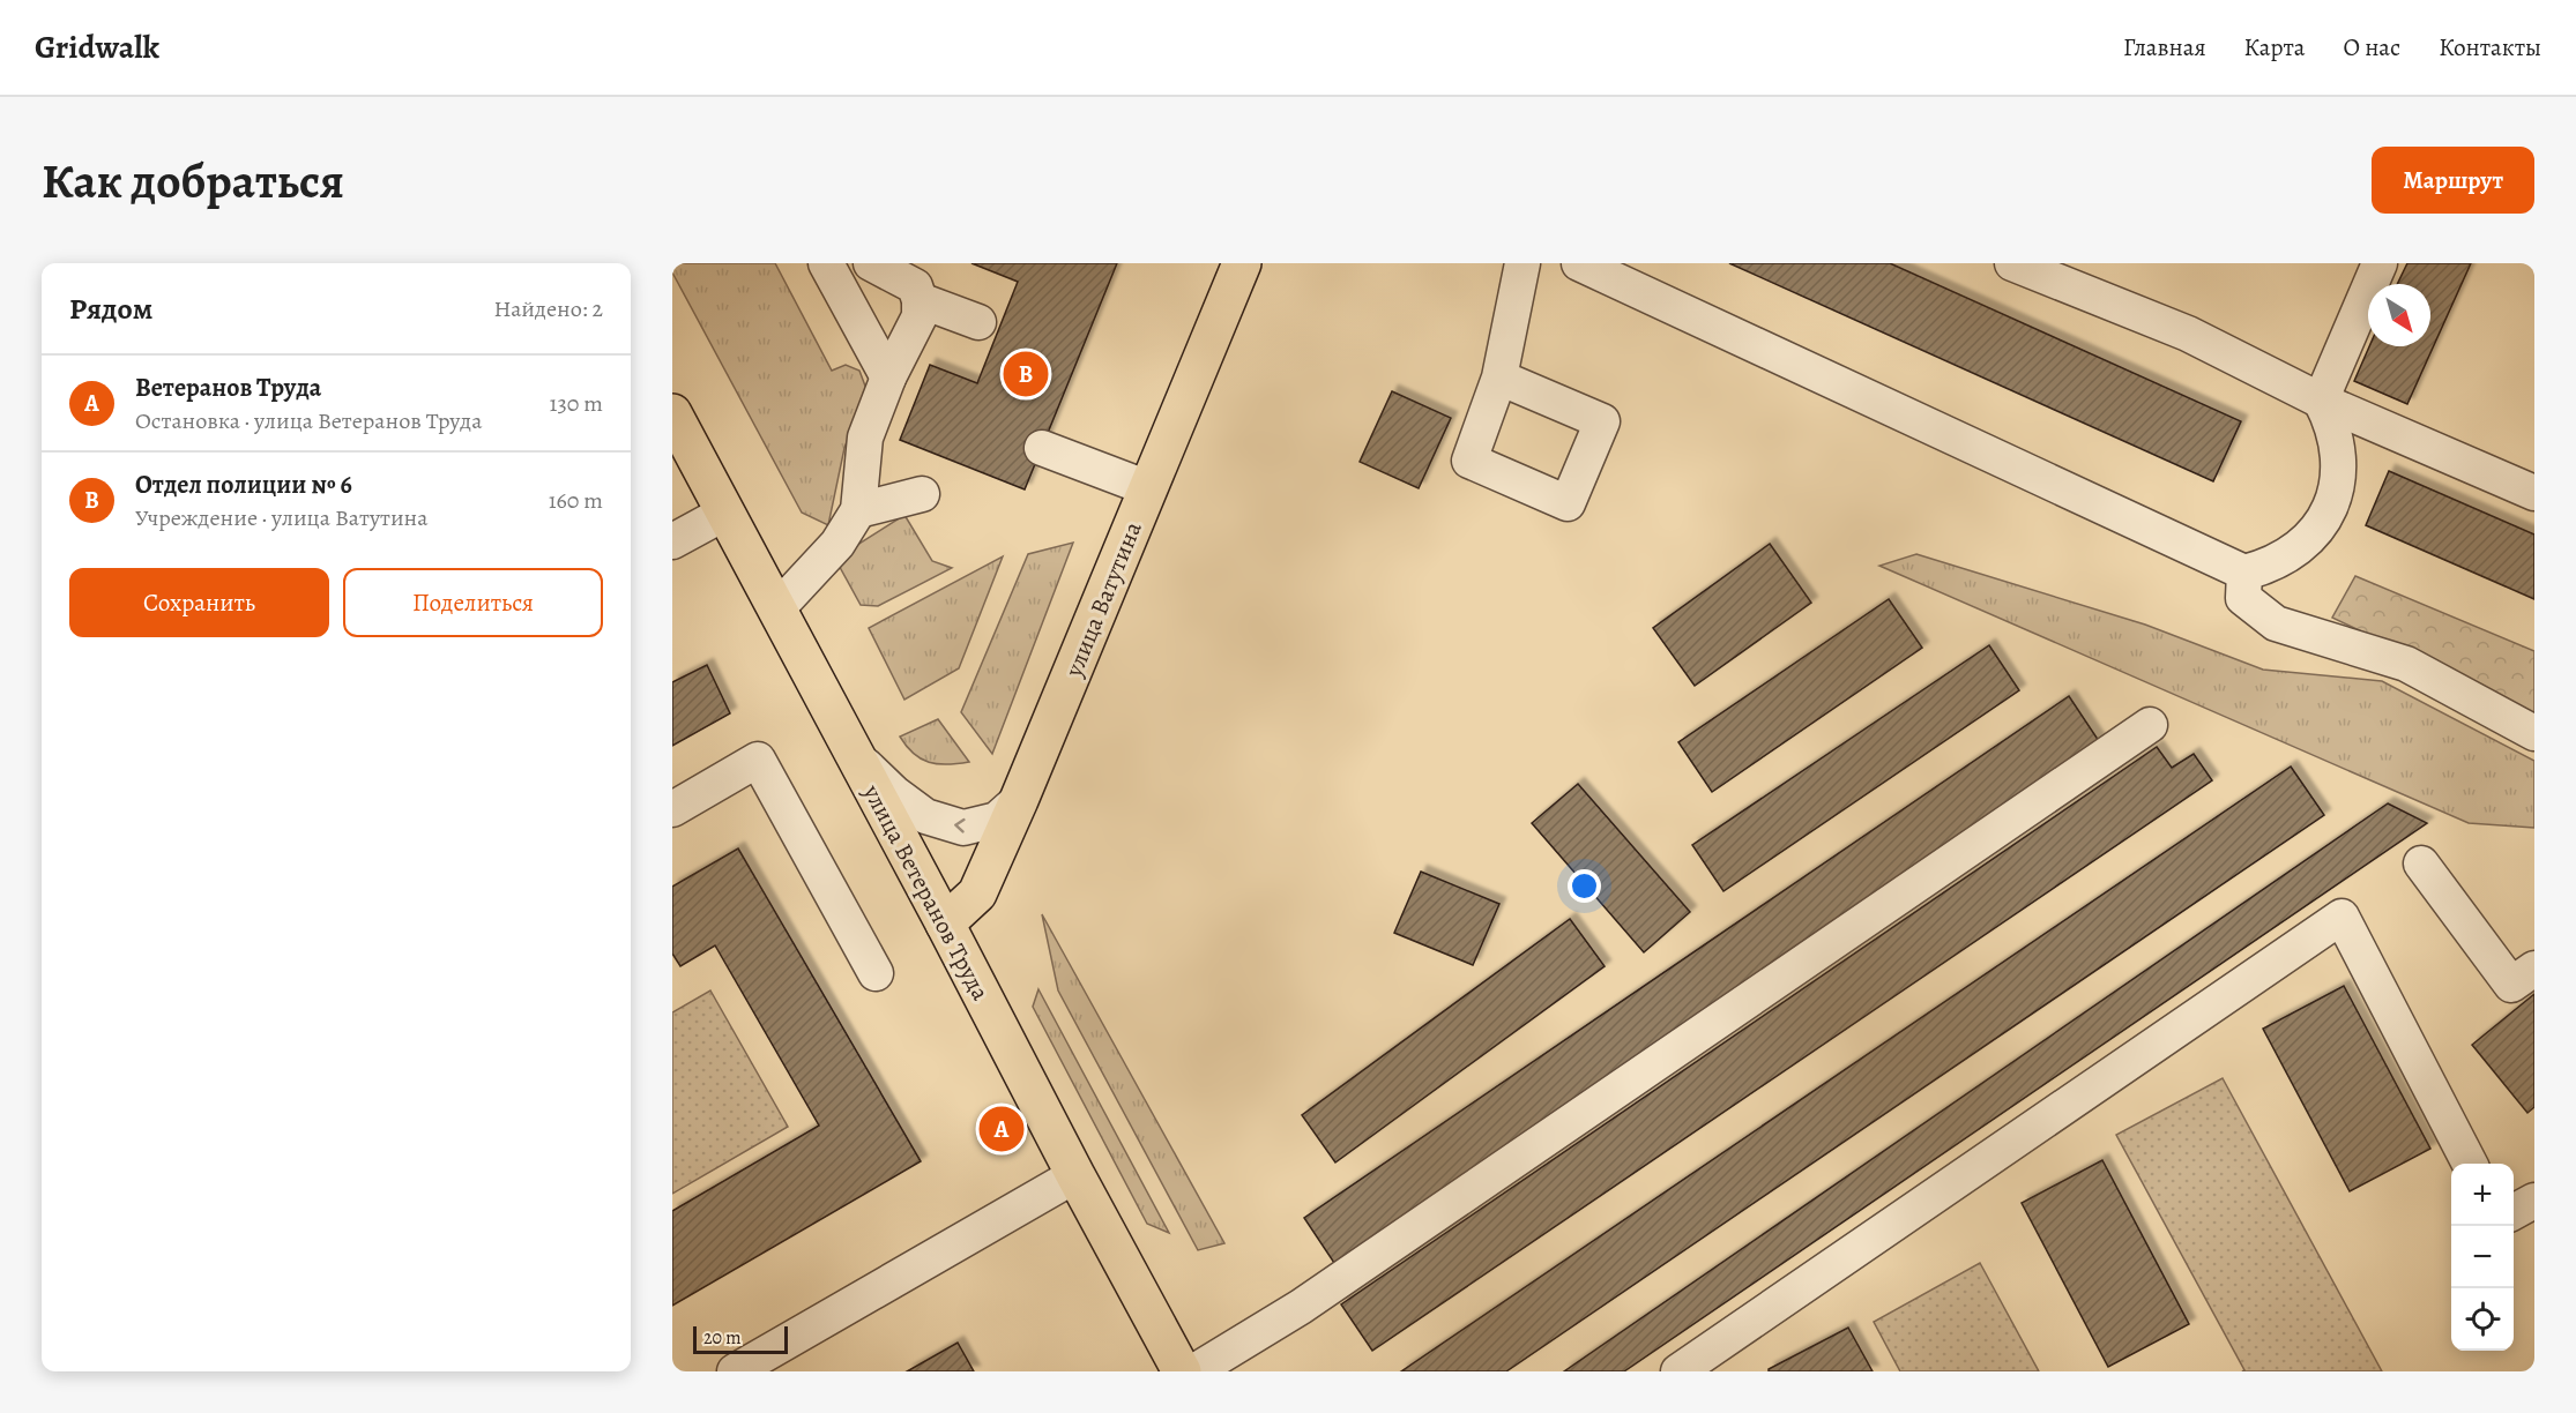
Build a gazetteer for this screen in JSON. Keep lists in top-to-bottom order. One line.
{"streets":{"main road":["улица Ватутина","улица Ветеранов Труда"]},"crossings":[["улица Ватутина","улица Ветеранов Труда"]],"scale_bar":"20 m","north":"bottom right","page":{"header":"Gridwalk","nav":["Главная","Карта","О нас","Контакты"],"buttons":["Маршрут",["Сохранить","Поделиться"]],"title":"Как добраться","heading":["Рядом","Найдено: 2"],"pins":["B","A"],"list":[{"mark":"A","name":"Ветеранов Труда","note":"Остановка · улица Ветеранов Труда","value":"130 m"},{"mark":"B","name":"Отдел полиции № 6","note":"Учреждение · улица Ватутина","value":"160 m"}],"map_buttons":["+","−"],"scale":"20 m"}}
